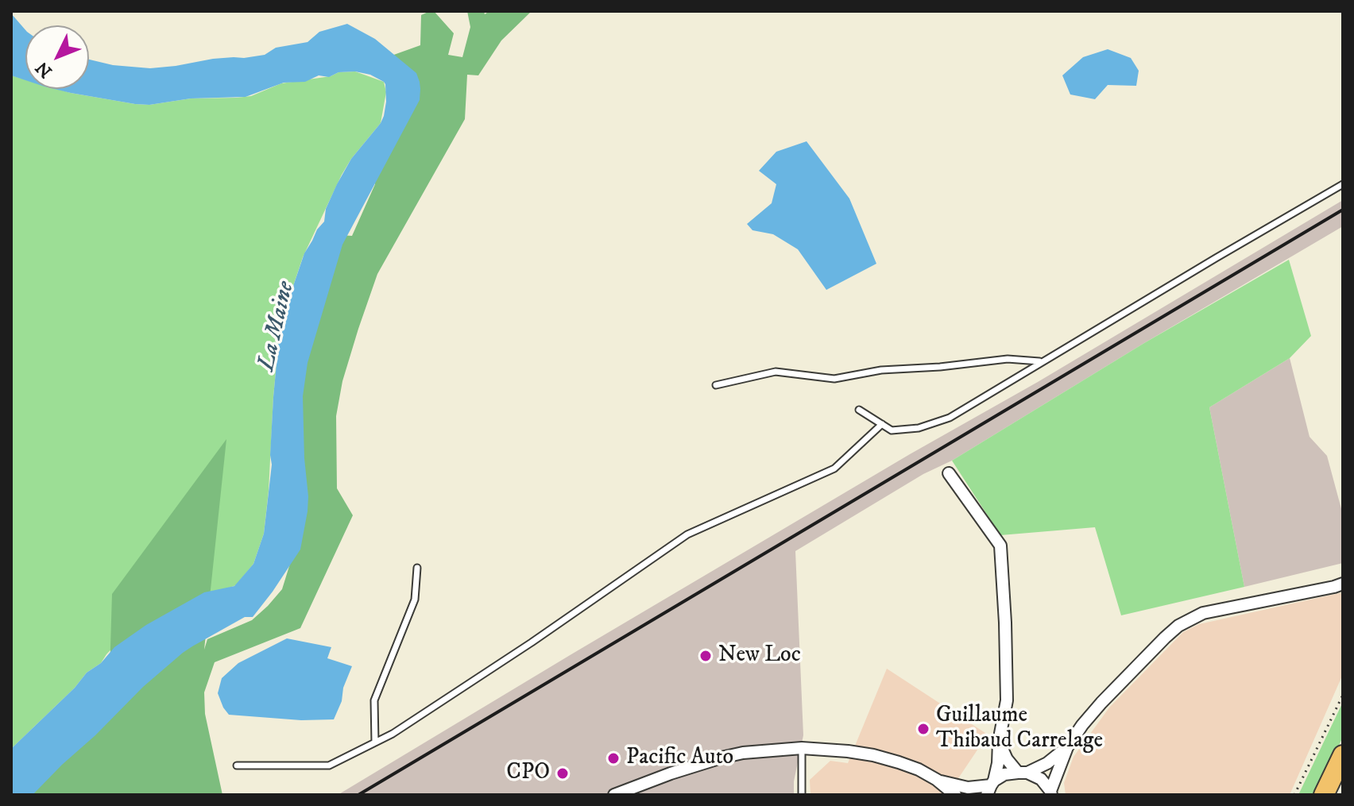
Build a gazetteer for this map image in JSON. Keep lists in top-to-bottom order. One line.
{"water":["La Maine"],"places":["New Loc","Guillaume Thibaud Carrelage","Pacific Auto","CPO"],"north":"bottom left"}
